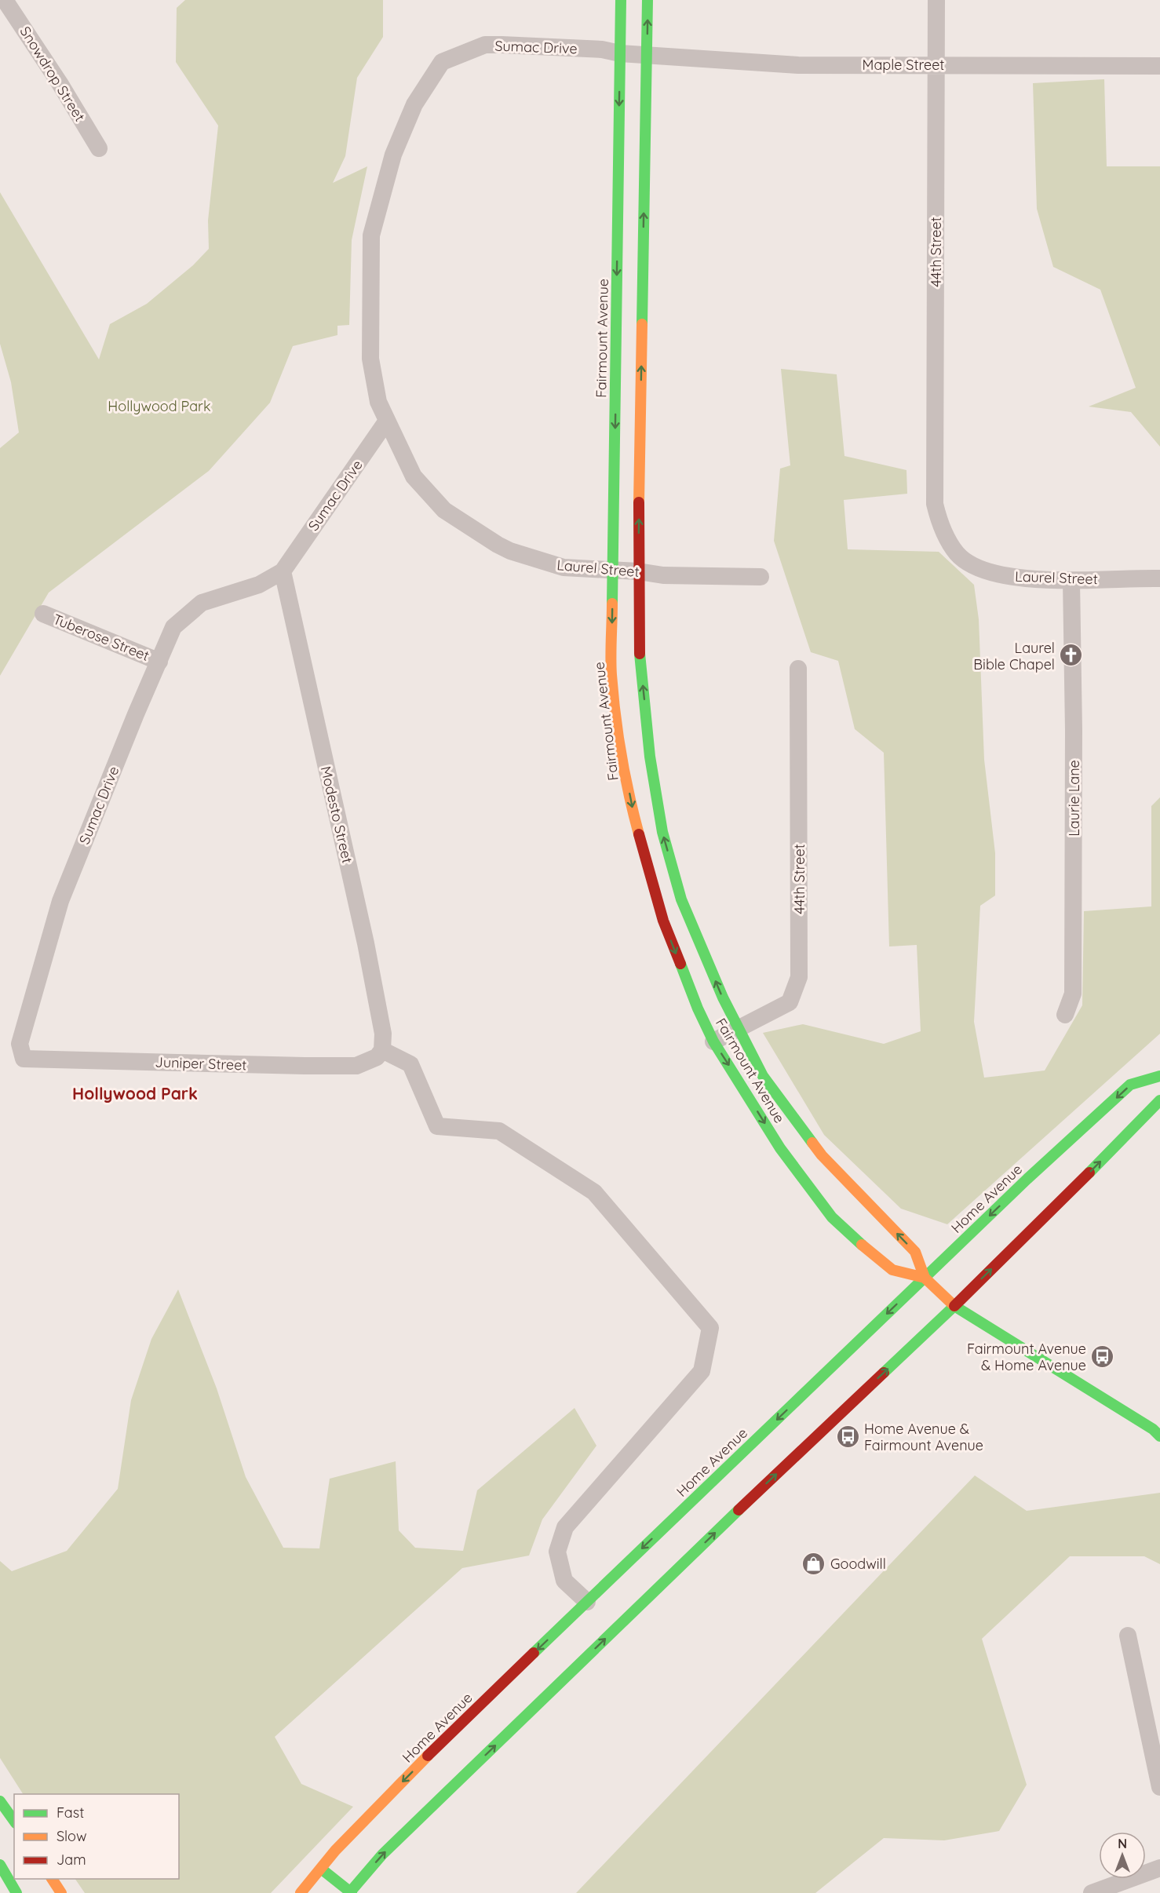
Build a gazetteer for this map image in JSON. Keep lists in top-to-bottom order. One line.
{"streets":{"main road":["Fairmount Avenue","Home Avenue"],"street":["Sumac Drive","Maple Street","Snowdrop Street","44th Street","Laurel Street","Tuberose Street","Laurie Lane","Modesto Street","Juniper Street"]},"crossings":[["Sumac Drive","Maple Street"],["Sumac Drive","Fairmount Avenue"],["Sumac Drive","Laurel Street"],["Sumac Drive","Tuberose Street"],["Sumac Drive","Modesto Street"],["Sumac Drive","Juniper Street"],["Maple Street","44th Street"],["Maple Street","Fairmount Avenue"],["44th Street","Fairmount Avenue"],["44th Street","Laurel Street"],["Fairmount Avenue","Laurel Street"],["Fairmount Avenue","Home Avenue"],["Laurel Street","Laurie Lane"],["Modesto Street","Juniper Street"]],"districts":["Hollywood Park"],"parks":["Hollywood Park"],"places":{"church":["Laurel Bible Chapel"],"bus stop":["Fairmount Avenue & Home Avenue","Home Avenue & Fairmount Avenue"],"shop":["Goodwill"]},"legend":["Fast","Slow","Jam"],"north":"top"}
